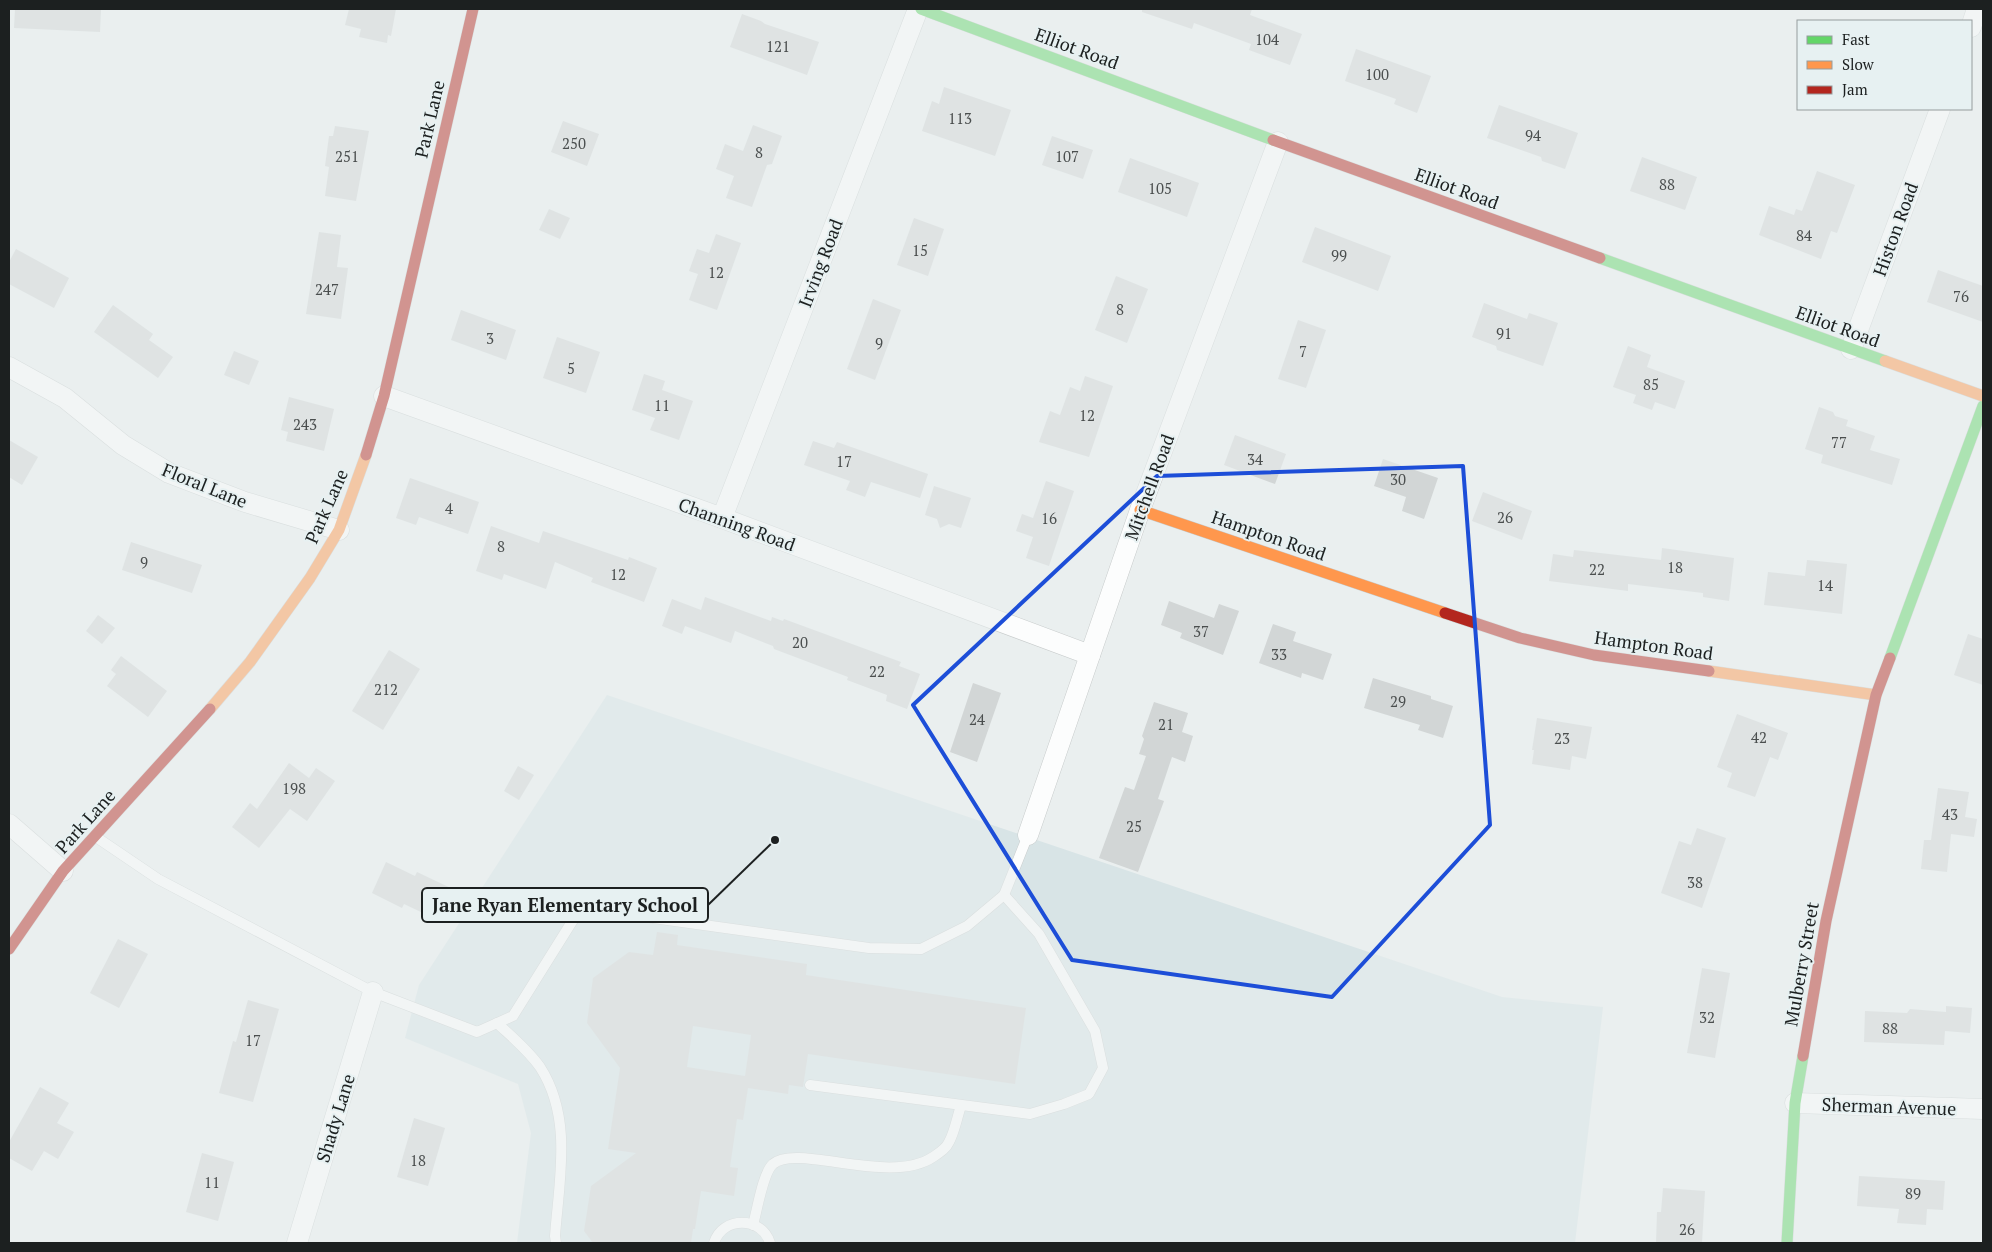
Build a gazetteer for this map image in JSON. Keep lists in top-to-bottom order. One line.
{"streets":{"street":["Elliot Road","Park Lane","Histon Road","Irving Road","Floral Lane","Mitchell Road","Channing Road","Hampton Road","Mulberry Street","Sherman Avenue","Shady Lane"]},"crossings":[["Elliot Road","Histon Road"],["Elliot Road","Irving Road"],["Elliot Road","Mitchell Road"],["Park Lane","Floral Lane"],["Park Lane","Channing Road"],["Irving Road","Channing Road"],["Mitchell Road","Channing Road"],["Mitchell Road","Hampton Road"],["Hampton Road","Mulberry Street"],["Mulberry Street","Sherman Avenue"]],"places":["Jane Ryan Elementary School"],"house_numbers":["104","121","100","113","94","250","8","251","107","88","105","84","15","99","12","247","76","8","91","3","9","7","5","85","11","12","243","77","34","17","30","4","26","16","8","9","18","22","12","14","37","20","33","22","212","29","24","21","42","23","198","43","25","38","32","88","17","18","11","89","26"],"legend":["Fast","Slow","Jam"]}
